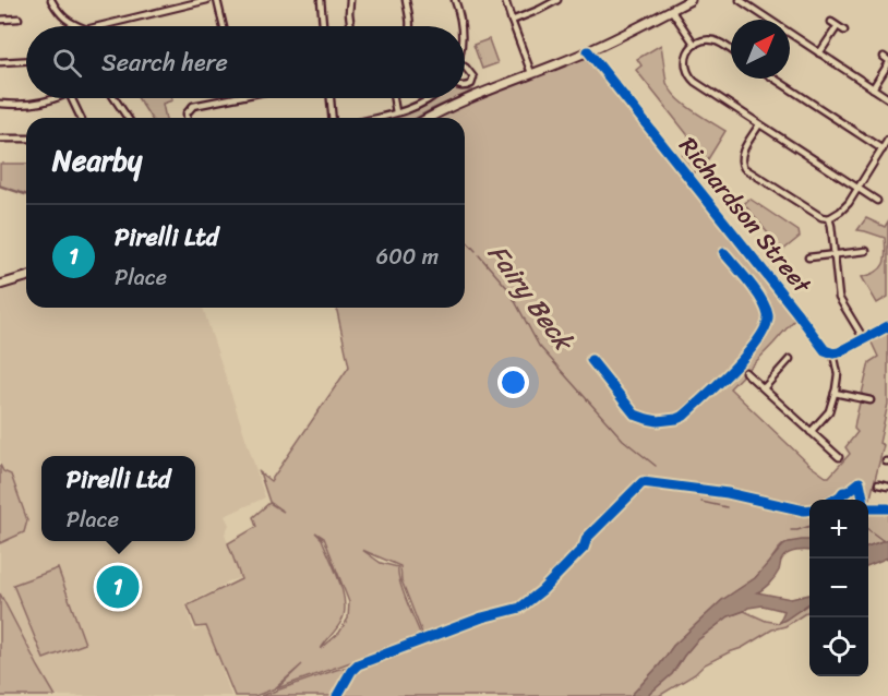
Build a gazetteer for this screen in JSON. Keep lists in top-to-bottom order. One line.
{"streets":{"street":["Richardson Street"]},"water":["Fairy Beck"],"north":"top right","page":{"search":"Search here","heading":"Nearby","list":[{"mark":"1","name":"Pirelli Ltd","note":"Place","value":"600 m"}],"popup":["Pirelli Ltd","Place"],"map_buttons":["+","−"],"pins":"1"}}
